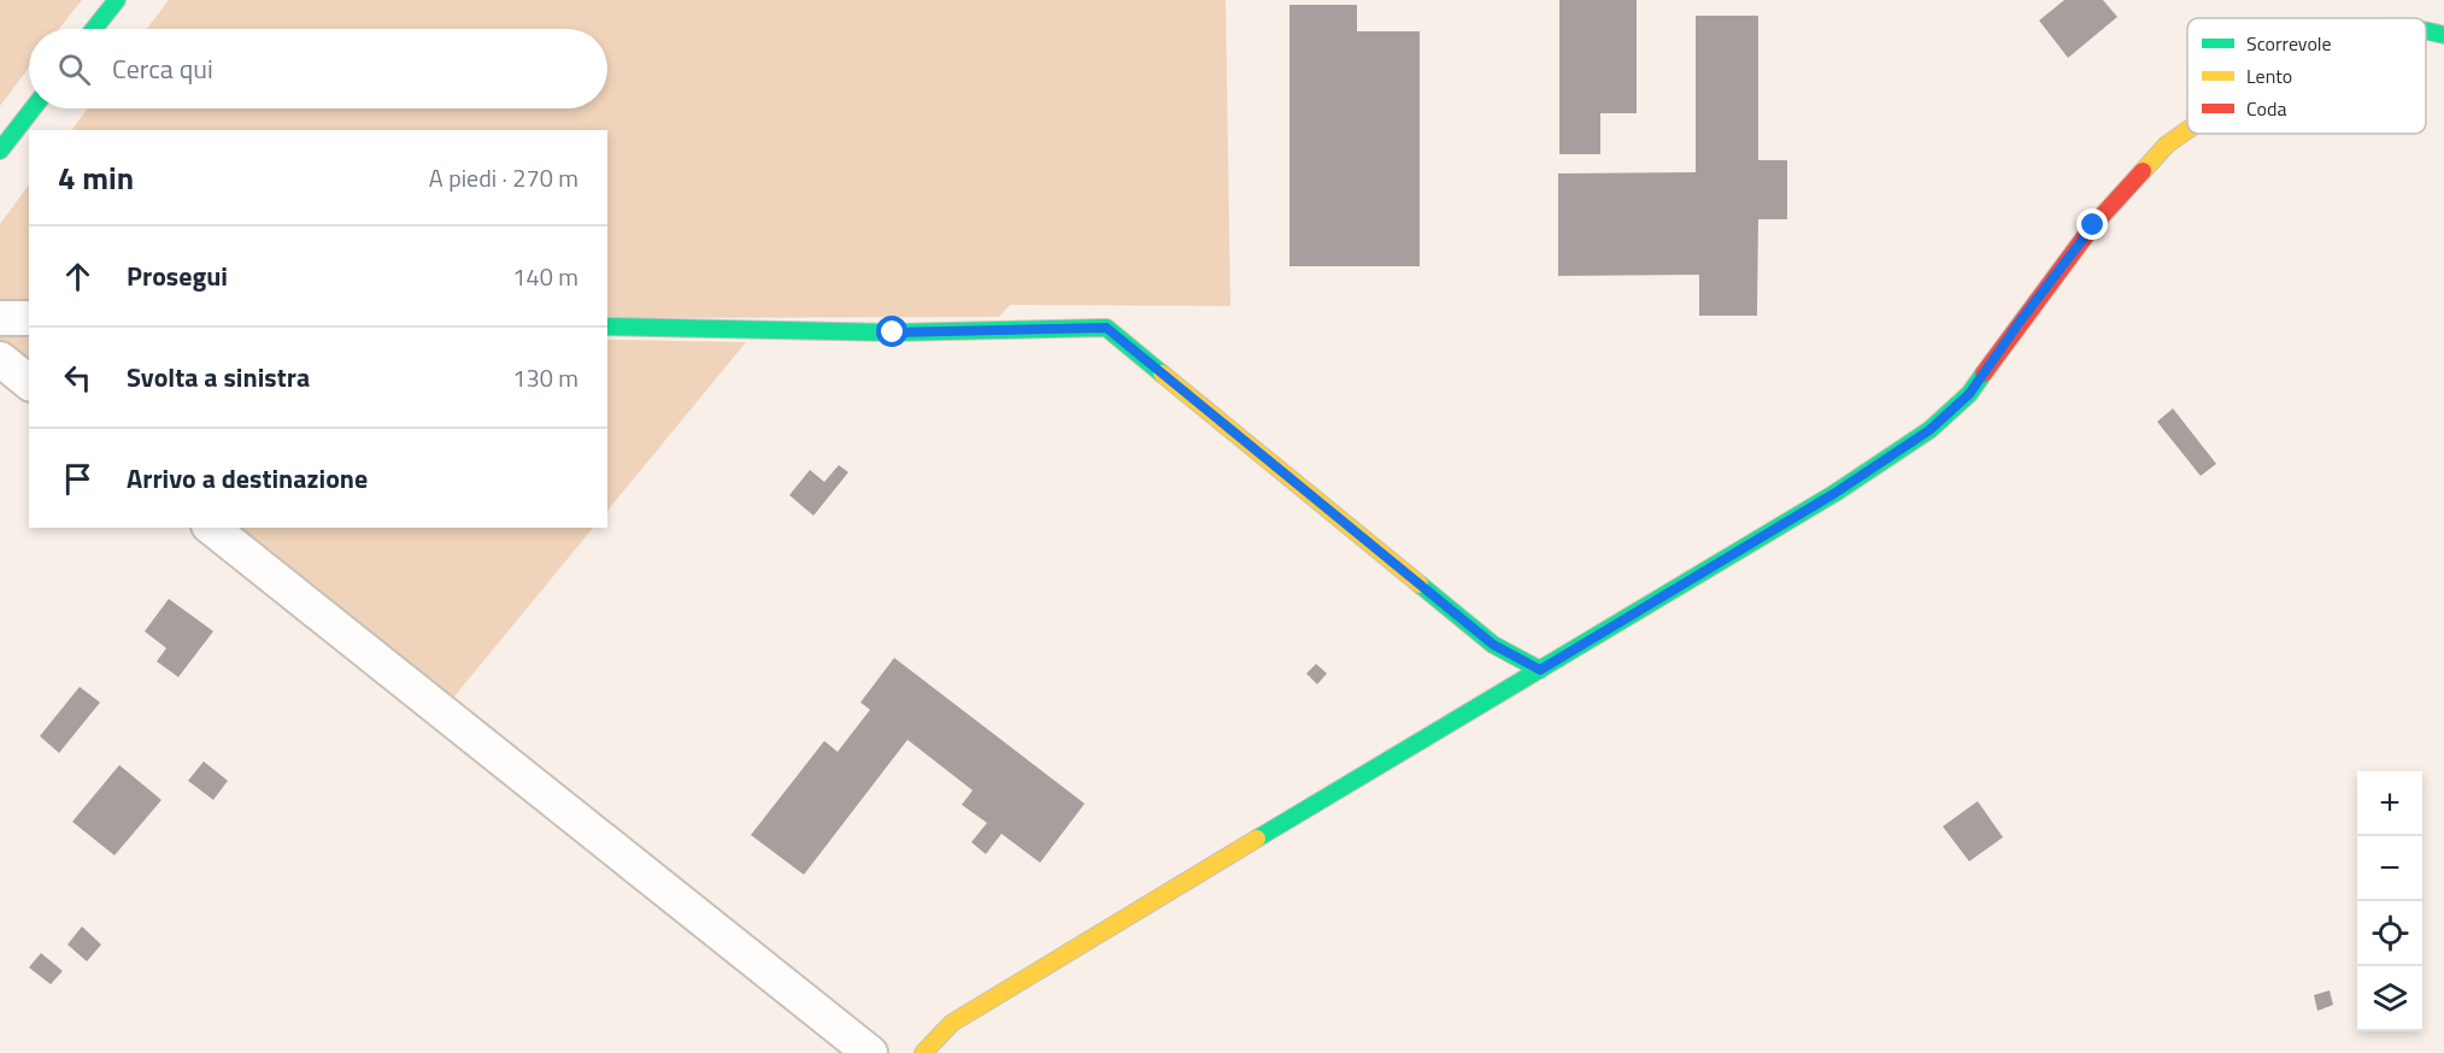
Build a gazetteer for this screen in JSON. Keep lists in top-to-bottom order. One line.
{"legend":["Scorrevole","Lento","Coda"],"page":{"search":"Cerca qui","heading":["4 min","A piedi · 270 m"],"list":[["Prosegui","140 m"],["Svolta a sinistra","130 m"],"Arrivo a destinazione"],"map_buttons":["+","−"]}}
